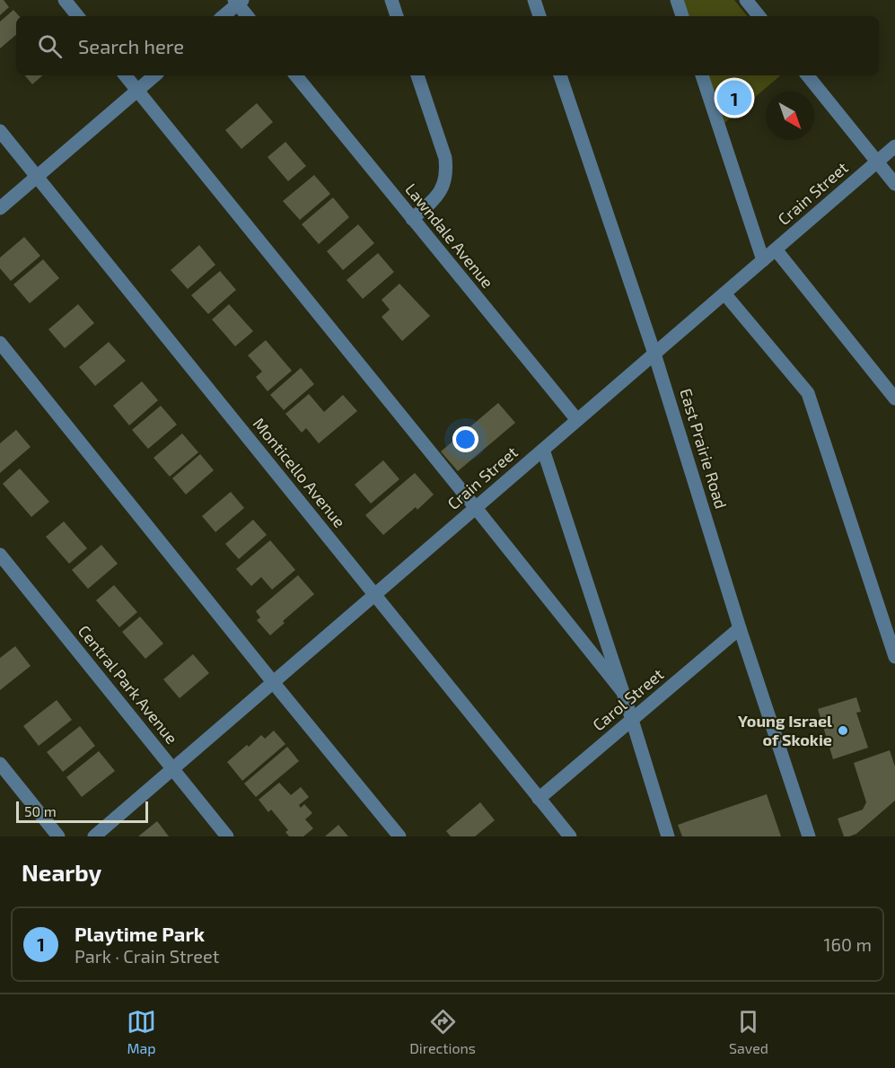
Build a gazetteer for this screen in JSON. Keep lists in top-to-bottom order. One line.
{"streets":{"street":["Crain Street","Lawndale Avenue","East Prairie Road","Monticello Avenue","Central Park Avenue","Carol Street"]},"crossings":[["Crain Street","Lawndale Avenue"],["Crain Street","East Prairie Road"],["Crain Street","Monticello Avenue"],["Crain Street","Central Park Avenue"],["East Prairie Road","Carol Street"],["Monticello Avenue","Carol Street"]],"places":["Young Israel of Skokie"],"scale_bar":"50 m","north":"bottom right","page":{"search":"Search here","pins":"1","scale":"50 m","heading":"Nearby","list":[{"mark":"1","name":"Playtime Park","note":"Park · Crain Street","value":"160 m"}],"nav":["Map","Directions","Saved"]}}
